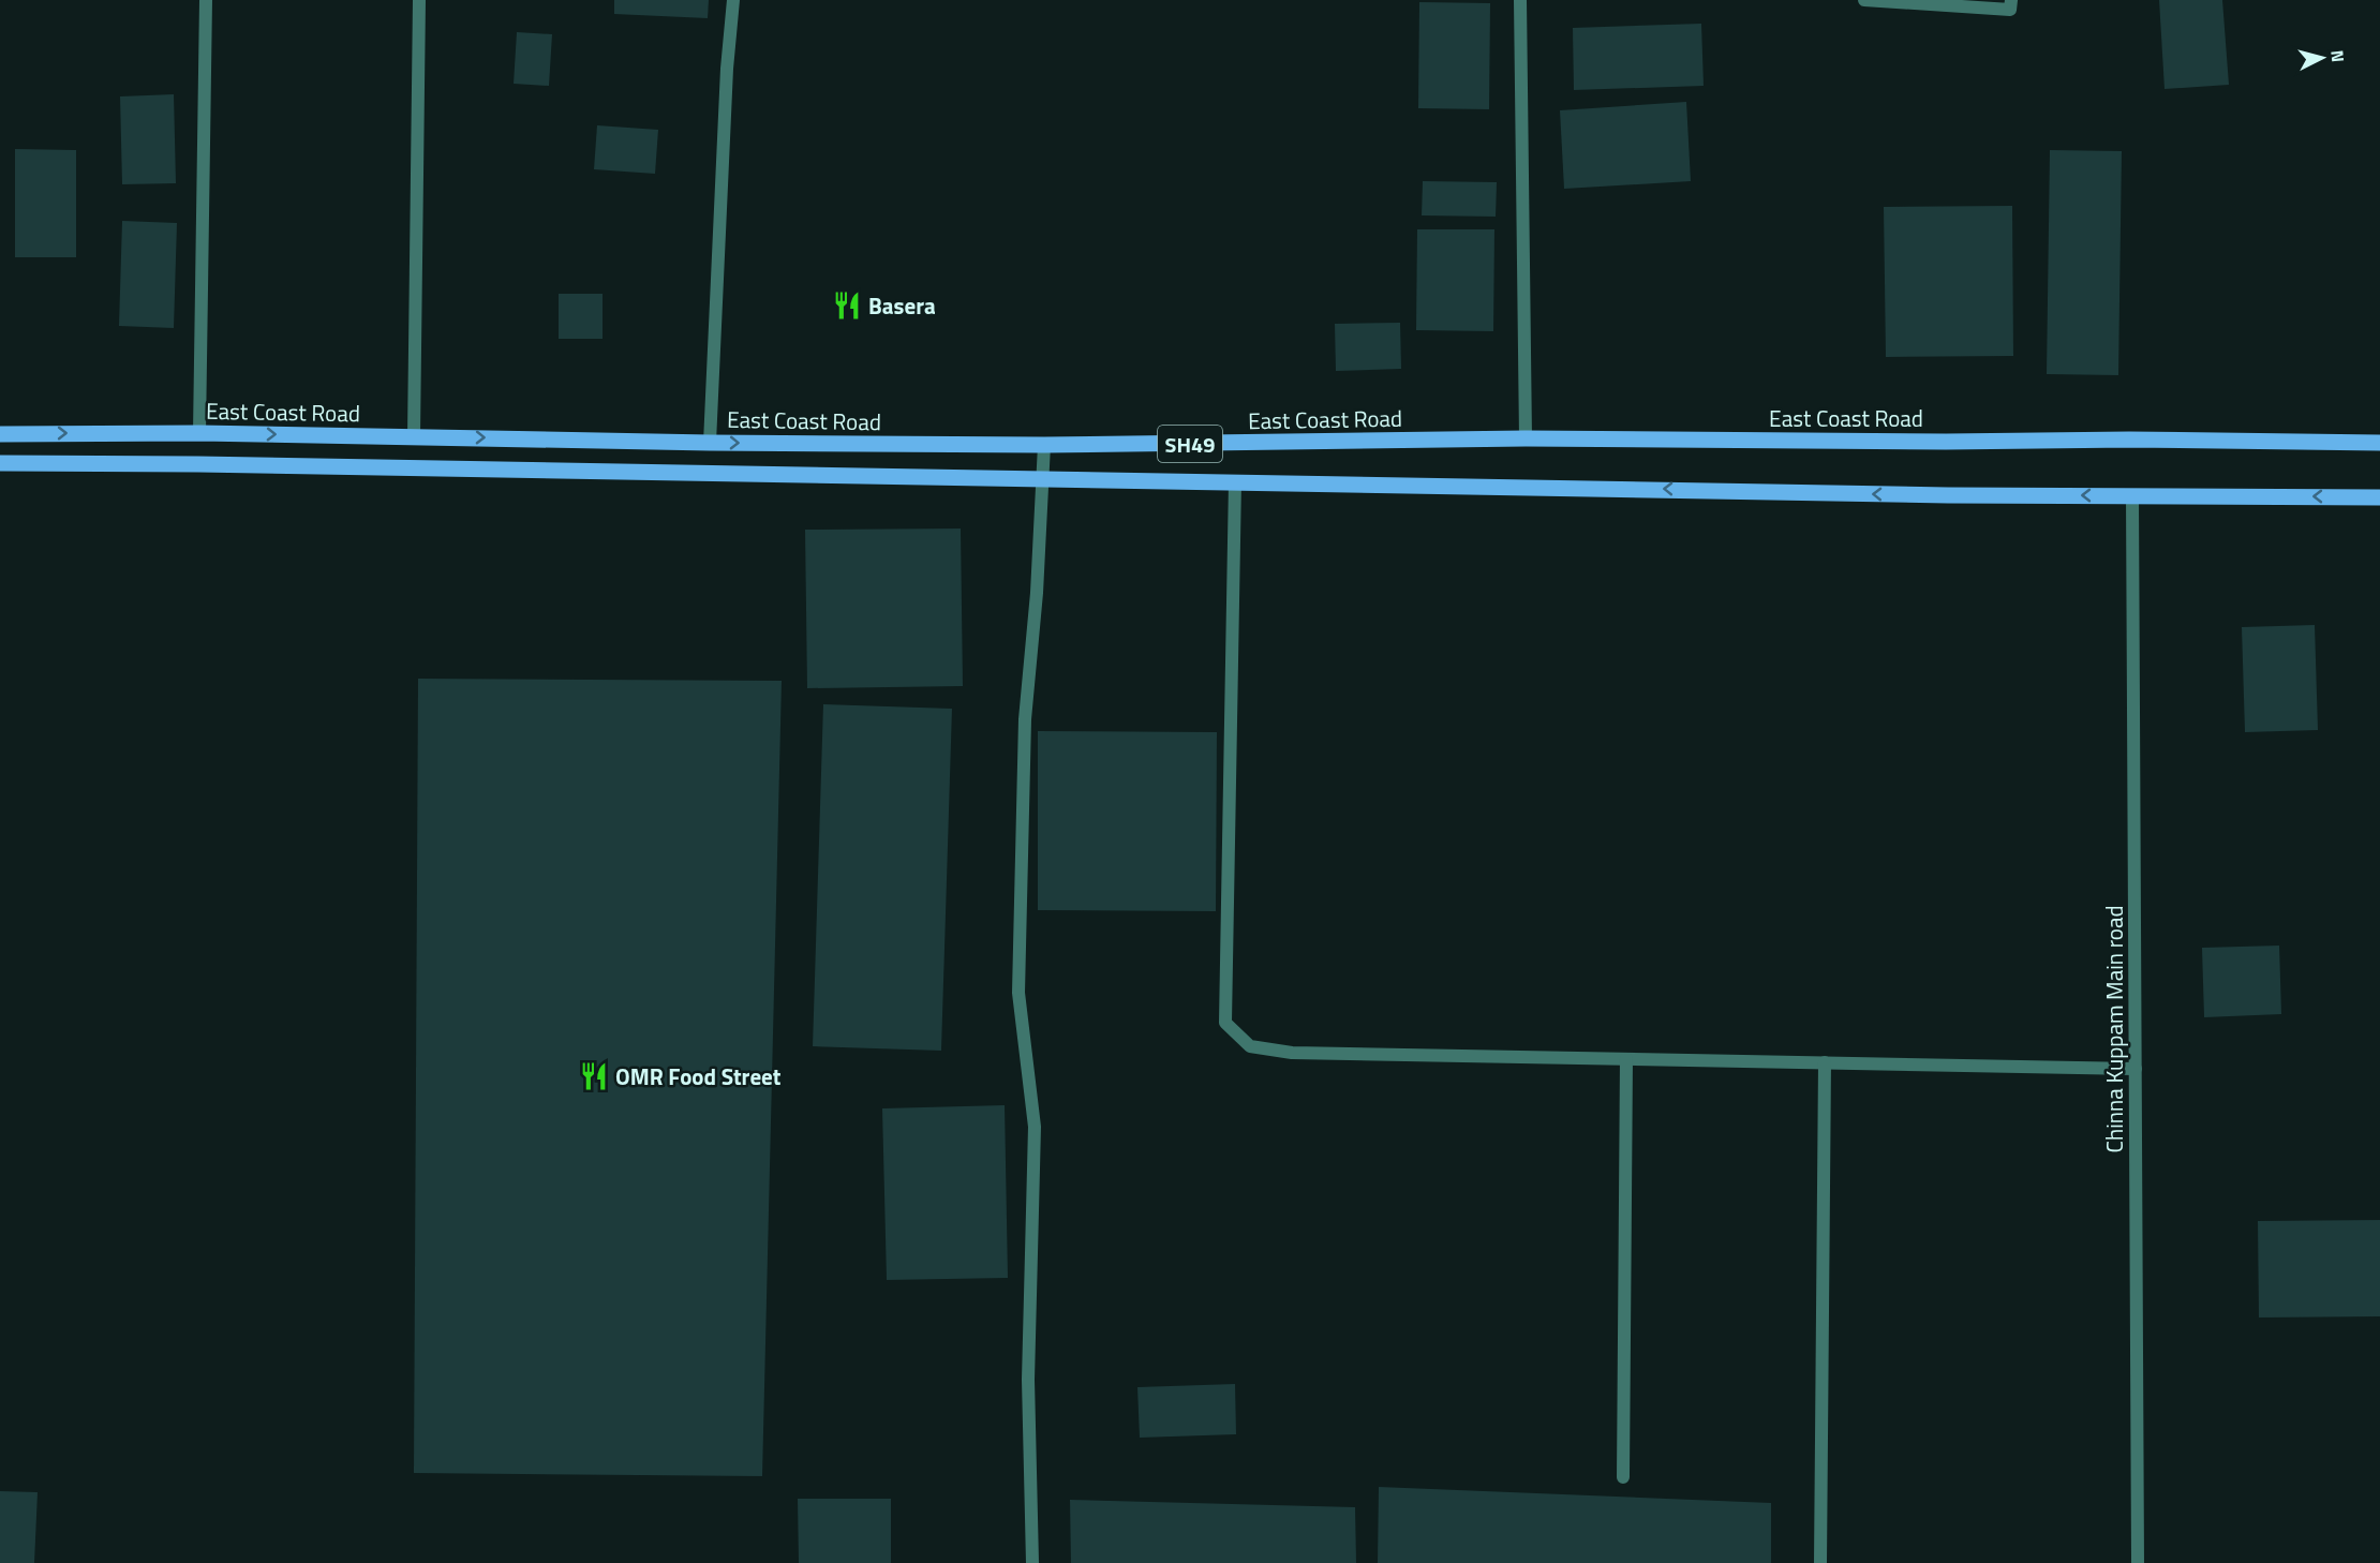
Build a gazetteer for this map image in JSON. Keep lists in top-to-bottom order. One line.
{"streets":{"main road":["East Coast Road","SH49"],"street":["Chinna Kuppam Main road"]},"crossings":[["SH49","Chinna Kuppam Main road"]],"places":{"restaurant":["Basera","OMR Food Street"]},"north":"right"}
